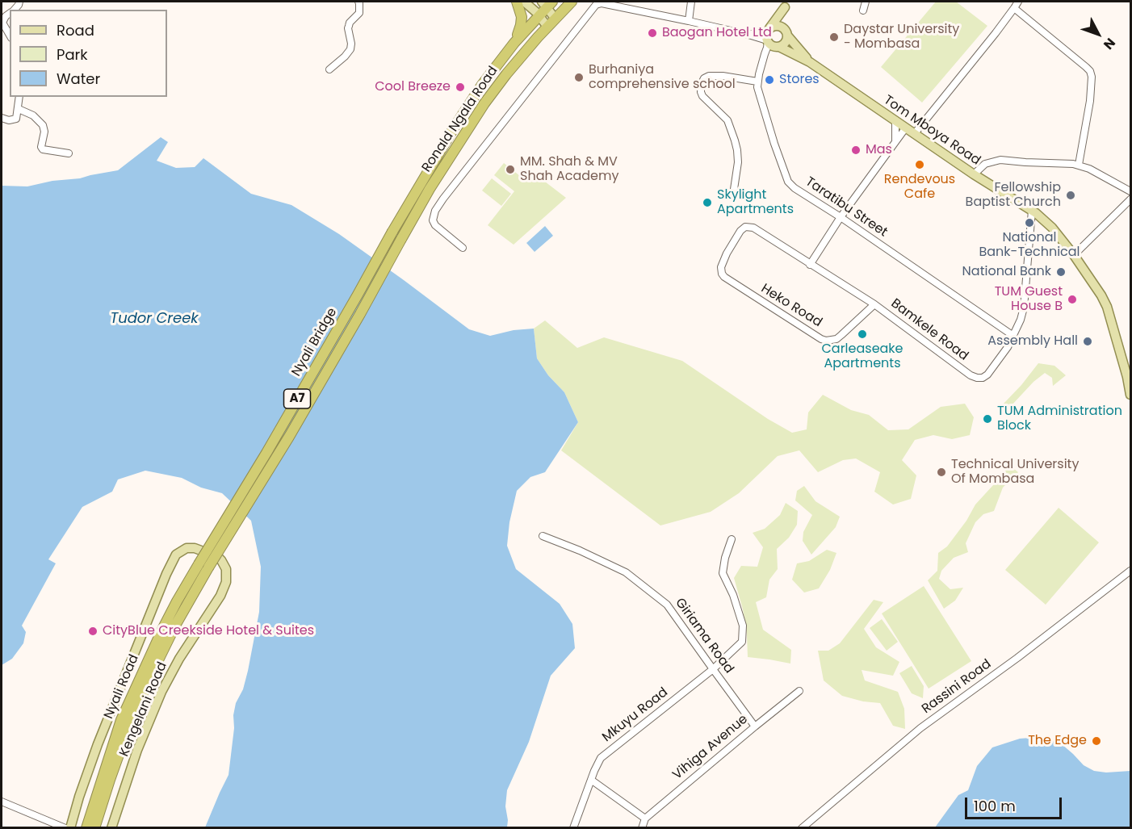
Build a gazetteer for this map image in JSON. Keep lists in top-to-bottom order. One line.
{"streets":{"highway":["Ronald Ngala Road","Nyali Bridge","A7","Nyali Road"],"main road":["Tom Mboya Road","Kengelani Road"],"street":["Taratibu Street","Heko Road","Bamkele Road","Giriama Road","Rassini Road","Mkuyu Road","Vihiga Avenue"]},"crossings":[["Ronald Ngala Road","Nyali Bridge"],["Taratibu Street","Bamkele Road"],["Heko Road","Bamkele Road"],["Nyali Bridge","Nyali Road"],["Giriama Road","Mkuyu Road"],["Giriama Road","Vihiga Avenue"]],"water":["Tudor Creek"],"places":["Baogan Hotel Ltd","Daystar University - Mombasa","Burhaniya comprehensive school","Stores","Cool Breeze","Mas","Rendevous Cafe","MM. Shah & MV Shah Academy","Fellowship Baptist Church","Skylight Apartments","National Bank-Technical","National Bank","TUM Guest House B","Carleaseake Apartments","Assembly Hall","TUM Administration Block","Technical University Of Mombasa","CityBlue Creekside Hotel & Suites","The Edge"],"legend":["Road","Park","Water"],"scale_bar":"100 m","north":"bottom right"}
